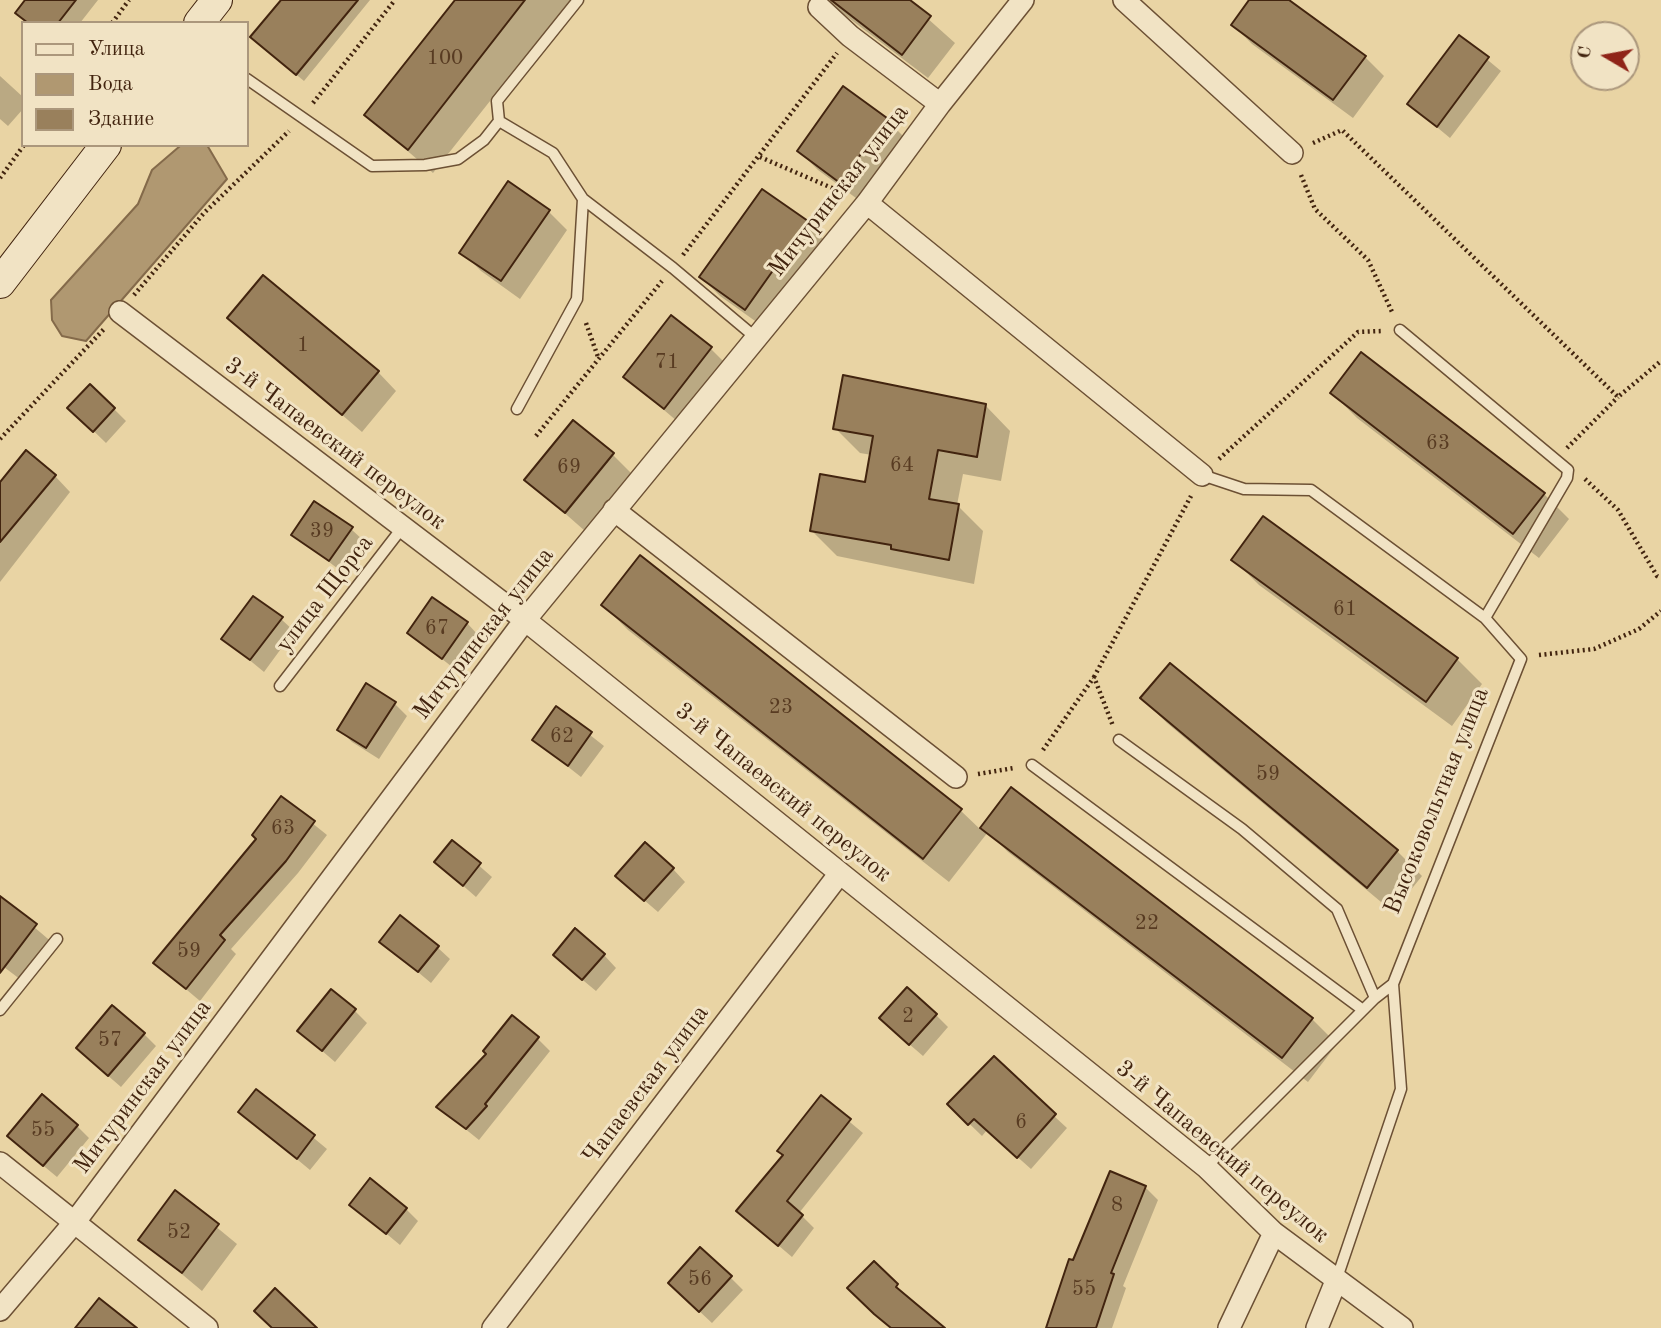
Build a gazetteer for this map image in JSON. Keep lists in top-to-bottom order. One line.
{"streets":{"street":["Мичуринская улица","3-й Чапаевский переулок","Высоковольтная улица","Чапаевская улица"],"lane":["улица Щорса"]},"crossings":[["Мичуринская улица","3-й Чапаевский переулок"],["3-й Чапаевский переулок","улица Щорса"],["3-й Чапаевский переулок","Высоковольтная улица"],["3-й Чапаевский переулок","Чапаевская улица"]],"house_numbers":["100","1","71","63","64","69","39","61","67","23","62","59","63","22","59","2","57","6","55","8","52","56","55"],"legend":["Улица","Вода","Здание"],"north":"left"}
